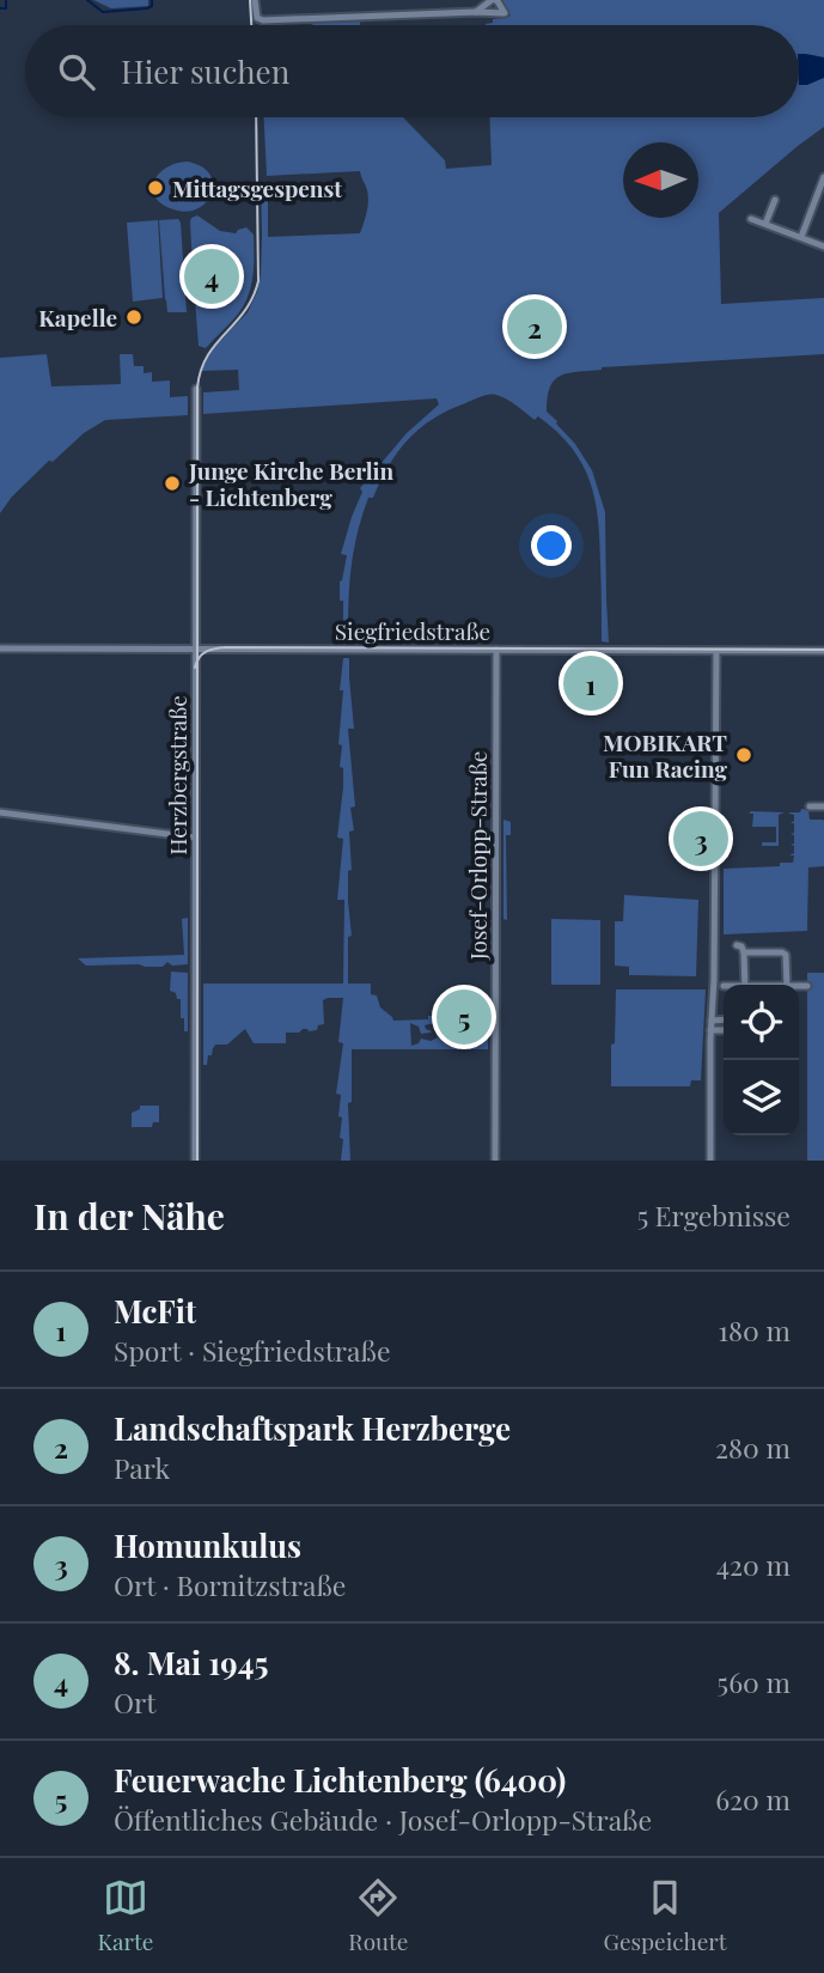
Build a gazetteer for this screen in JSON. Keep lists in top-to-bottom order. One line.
{"streets":{"street":["Siegfriedstraße","Herzbergstraße","Josef-Orlopp-Straße"]},"crossings":[["Siegfriedstraße","Herzbergstraße"],["Siegfriedstraße","Josef-Orlopp-Straße"]],"places":["Mittagsgespenst","Kapelle","Junge Kirche Berlin - Lichtenberg","MOBIKART Fun Racing"],"north":"left","page":{"search":"Hier suchen","pins":["4","2","1","3","5"],"heading":["In der Nähe","5 Ergebnisse"],"list":[{"mark":"1","name":"McFit","note":"Sport · Siegfriedstraße","value":"180 m"},{"mark":"2","name":"Landschaftspark Herzberge","note":"Park","value":"280 m"},{"mark":"3","name":"Homunkulus","note":"Ort · Bornitzstraße","value":"420 m"},{"mark":"4","name":"8. Mai 1945","note":"Ort","value":"560 m"},{"mark":"5","name":"Feuerwache Lichtenberg (6400)","note":"Öffentliches Gebäude · Josef-Orlopp-Straße","value":"620 m"}],"nav":["Karte","Route","Gespeichert"]}}
